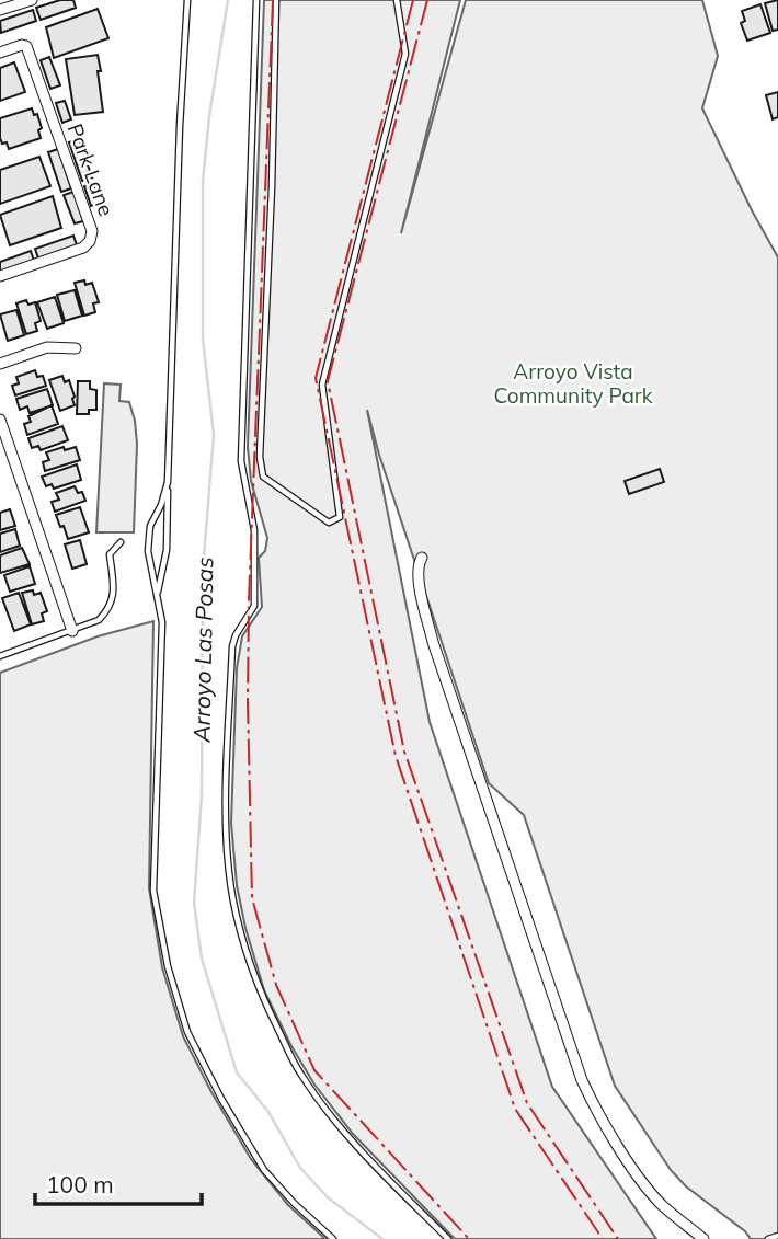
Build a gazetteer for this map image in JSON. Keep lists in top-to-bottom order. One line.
{"streets":{"street":["Park Lane"]},"water":["Arroyo Las Posas"],"parks":["Arroyo Vista Community Park"],"scale_bar":"100 m"}
